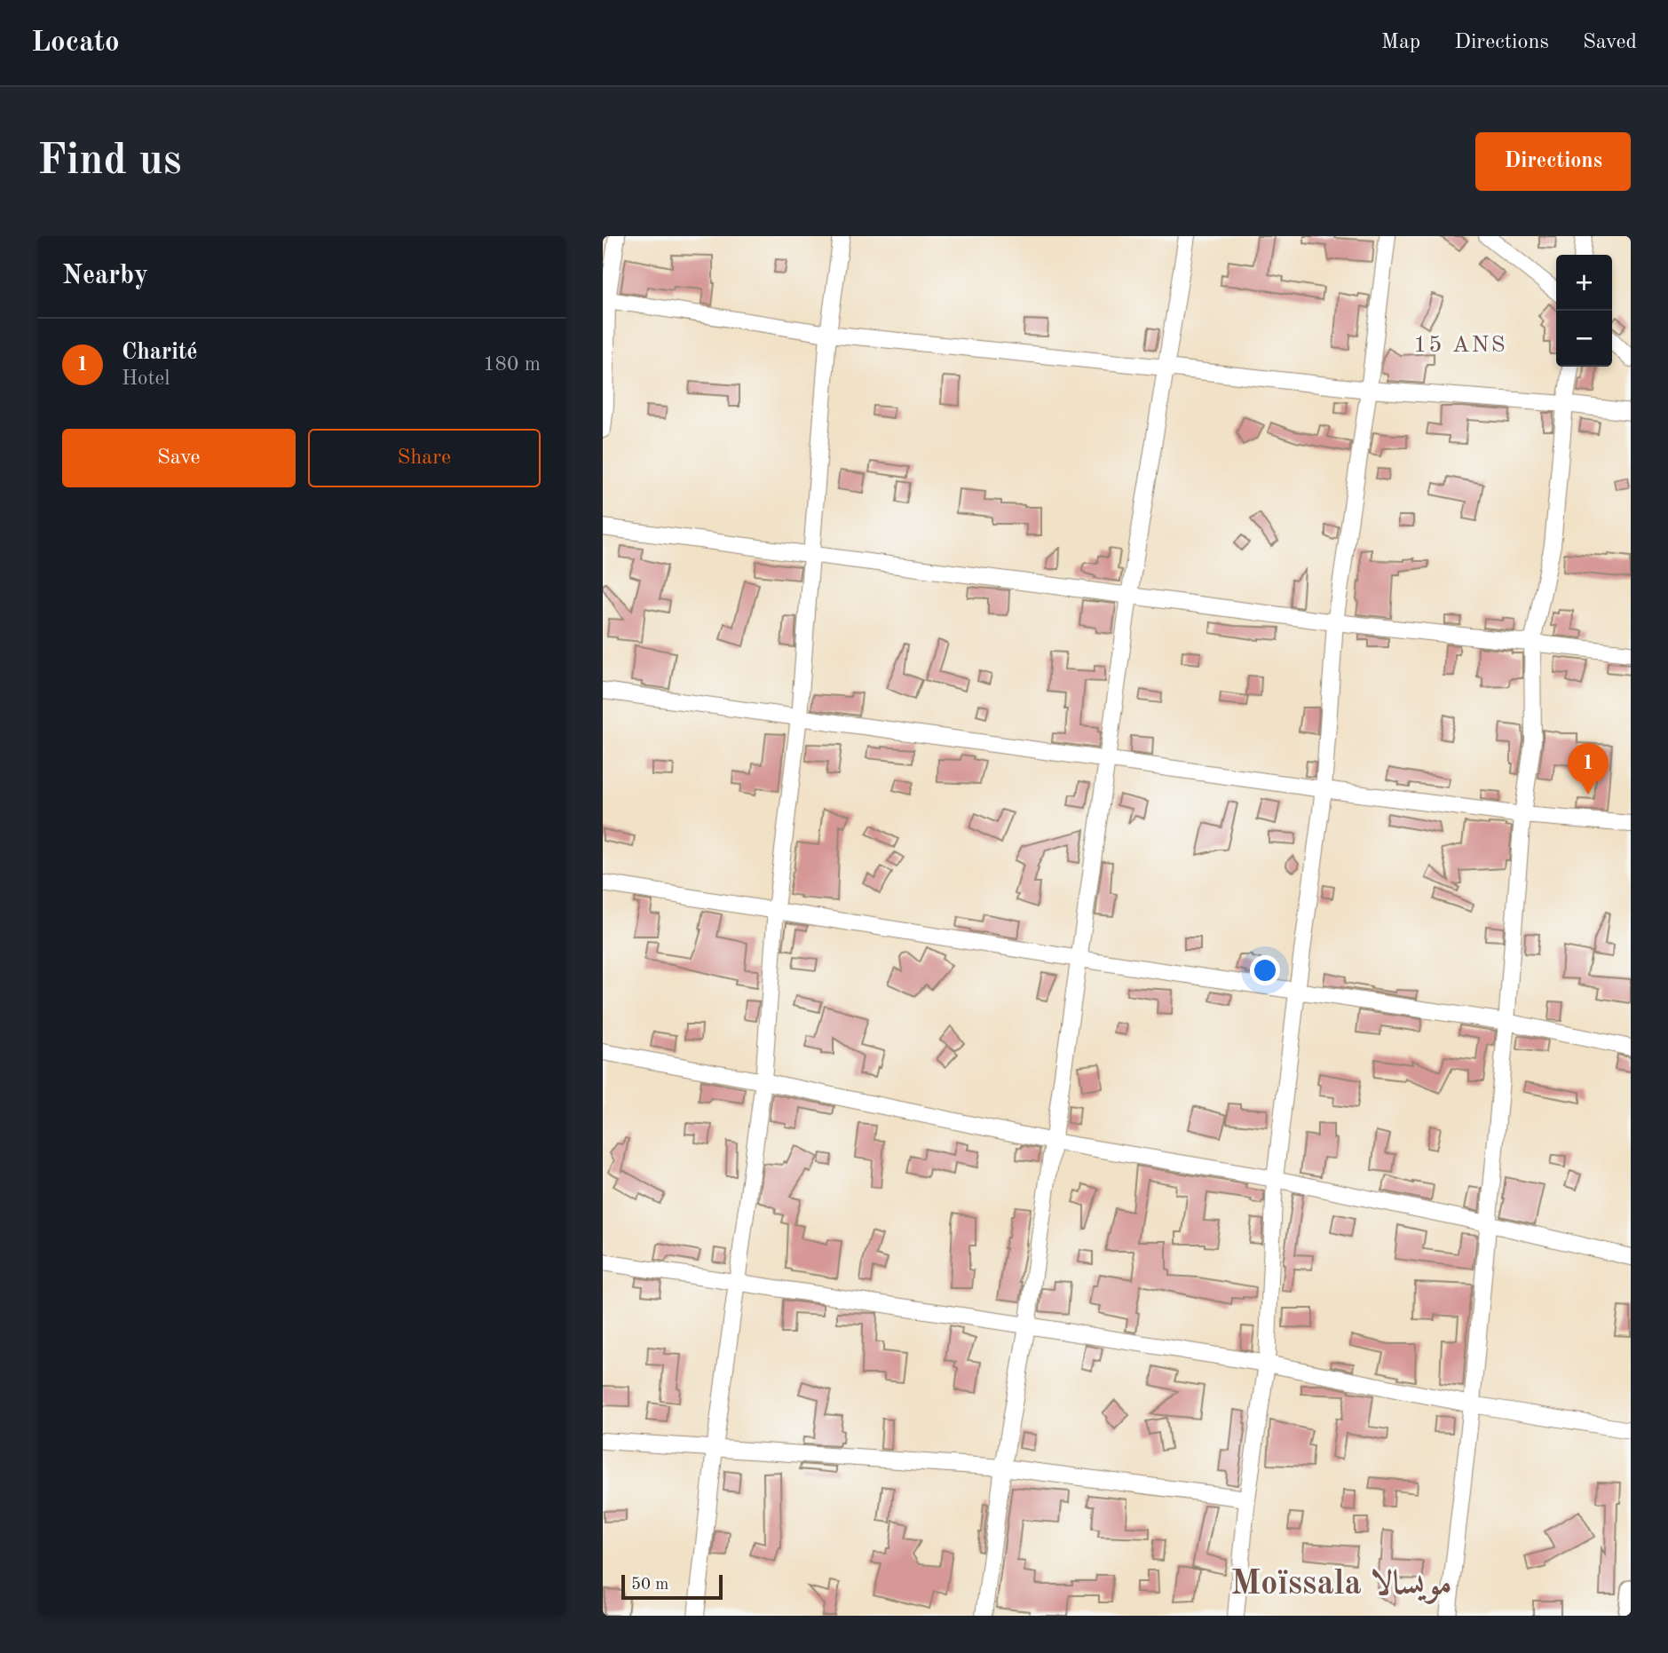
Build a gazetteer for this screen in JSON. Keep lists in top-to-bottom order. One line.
{"districts":["15 ANS","Moïssala مويسالا"],"scale_bar":"50 m","page":{"header":"Locato","nav":["Map","Directions","Saved"],"buttons":["Directions",["Save","Share"]],"title":"Find us","heading":"Nearby","map_buttons":["+","−"],"list":[{"mark":"1","name":"Charité","note":"Hotel","value":"180 m"}],"pins":"1","scale":"50 m"}}
